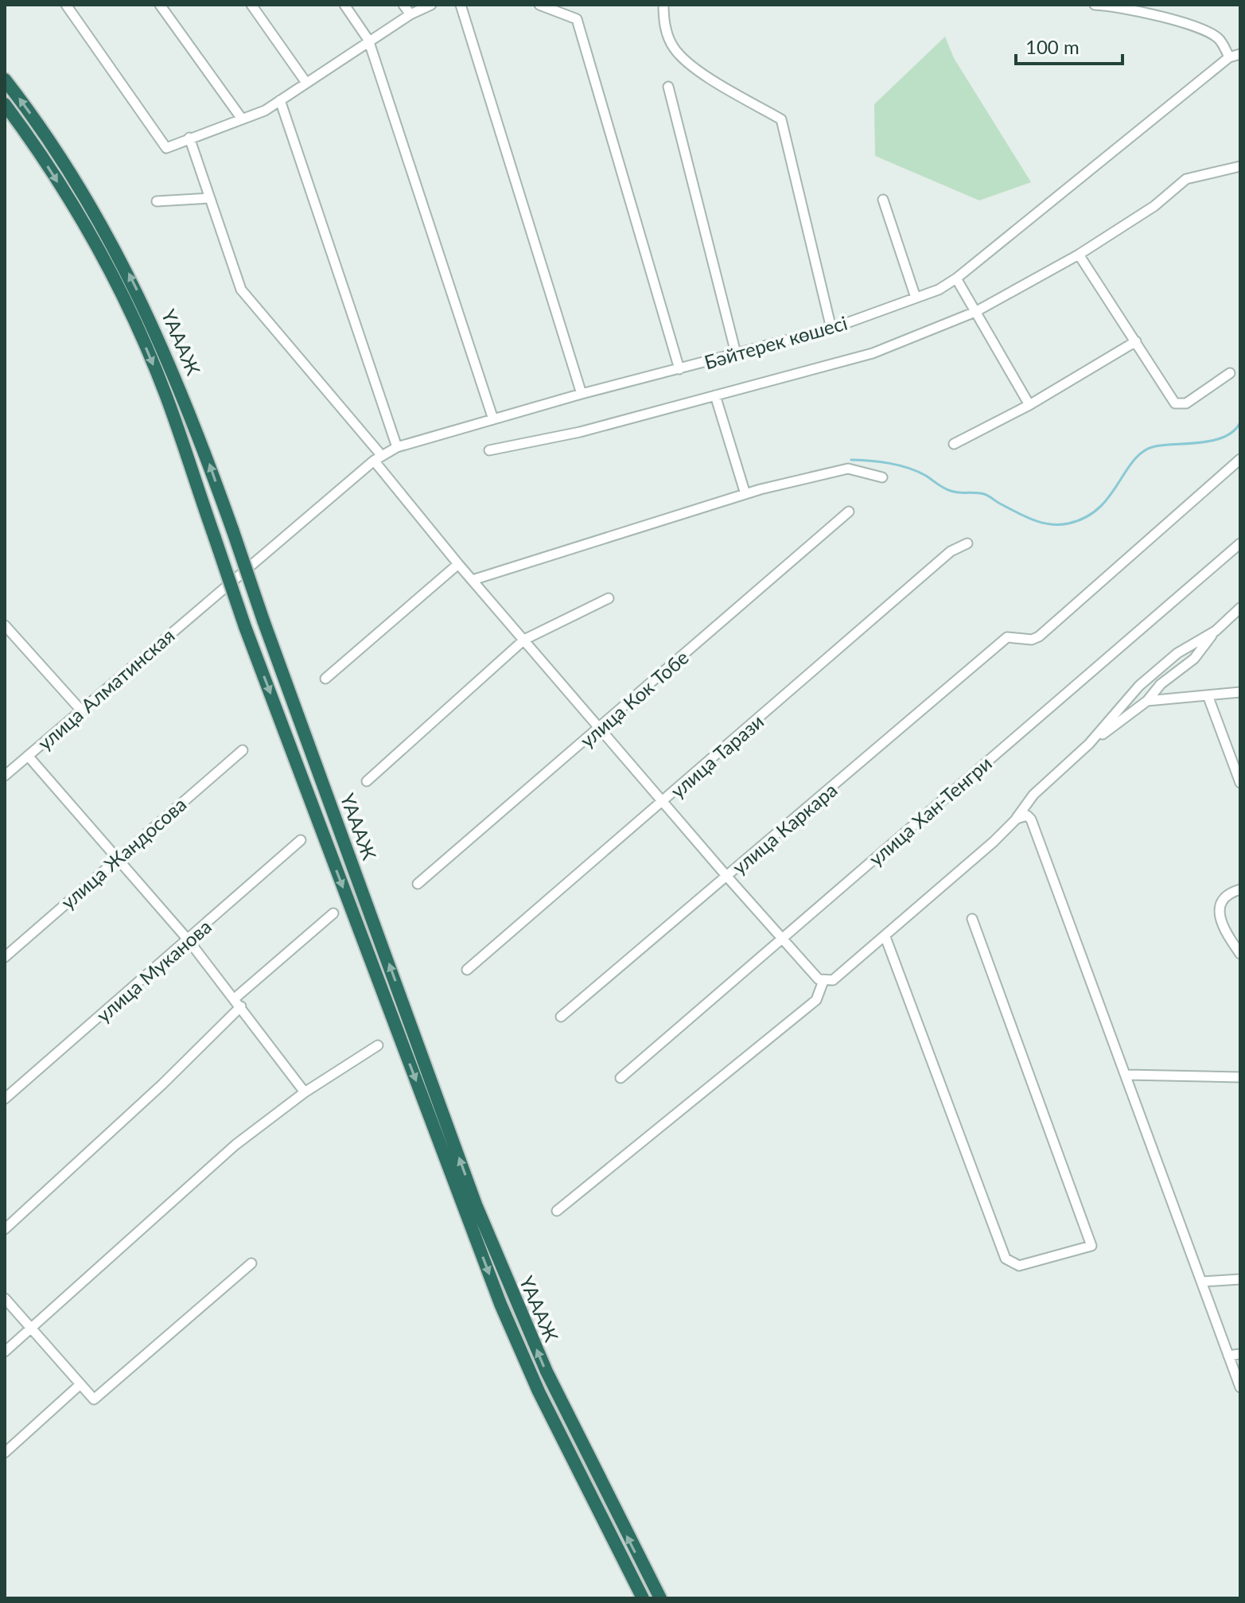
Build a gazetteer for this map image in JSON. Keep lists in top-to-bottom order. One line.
{"streets":{"highway":["ҮАААЖ"],"street":["Бәйтерек көшесі","улица Алматинская","улица Кок Тобе","улица Тарази","улица Хан-Тенгри","улица Каркара","улица Жандосова","улица Муканова"]},"crossings":[["Бәйтерек көшесі","улица Алматинская"]],"scale_bar":"100 m"}
